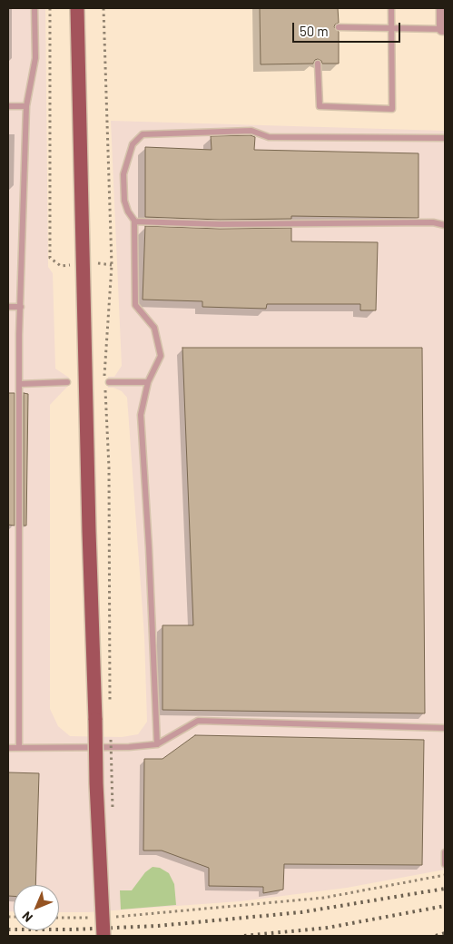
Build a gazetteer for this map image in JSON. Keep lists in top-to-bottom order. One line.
{"scale_bar":"50 m","north":"bottom left"}
